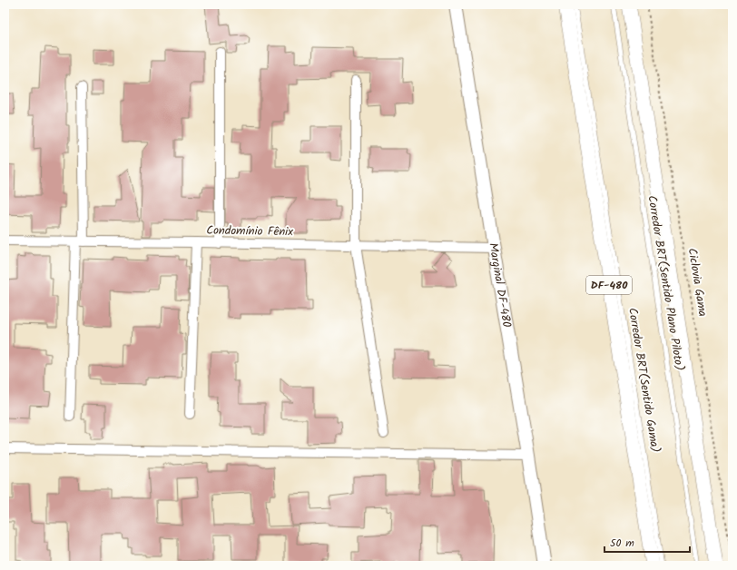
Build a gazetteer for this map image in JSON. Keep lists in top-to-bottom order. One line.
{"streets":{"main road":["DF-480"],"street":["Condomínio Fênix","Marginal DF-480"],"lane":["Corredor BRT(Sentido Plano Piloto)","Corredor BRT(Sentido Gama)"],"path":["Ciclovia Gama"]},"crossings":[["Condomínio Fênix","Marginal DF-480"]],"scale_bar":"50 m"}
